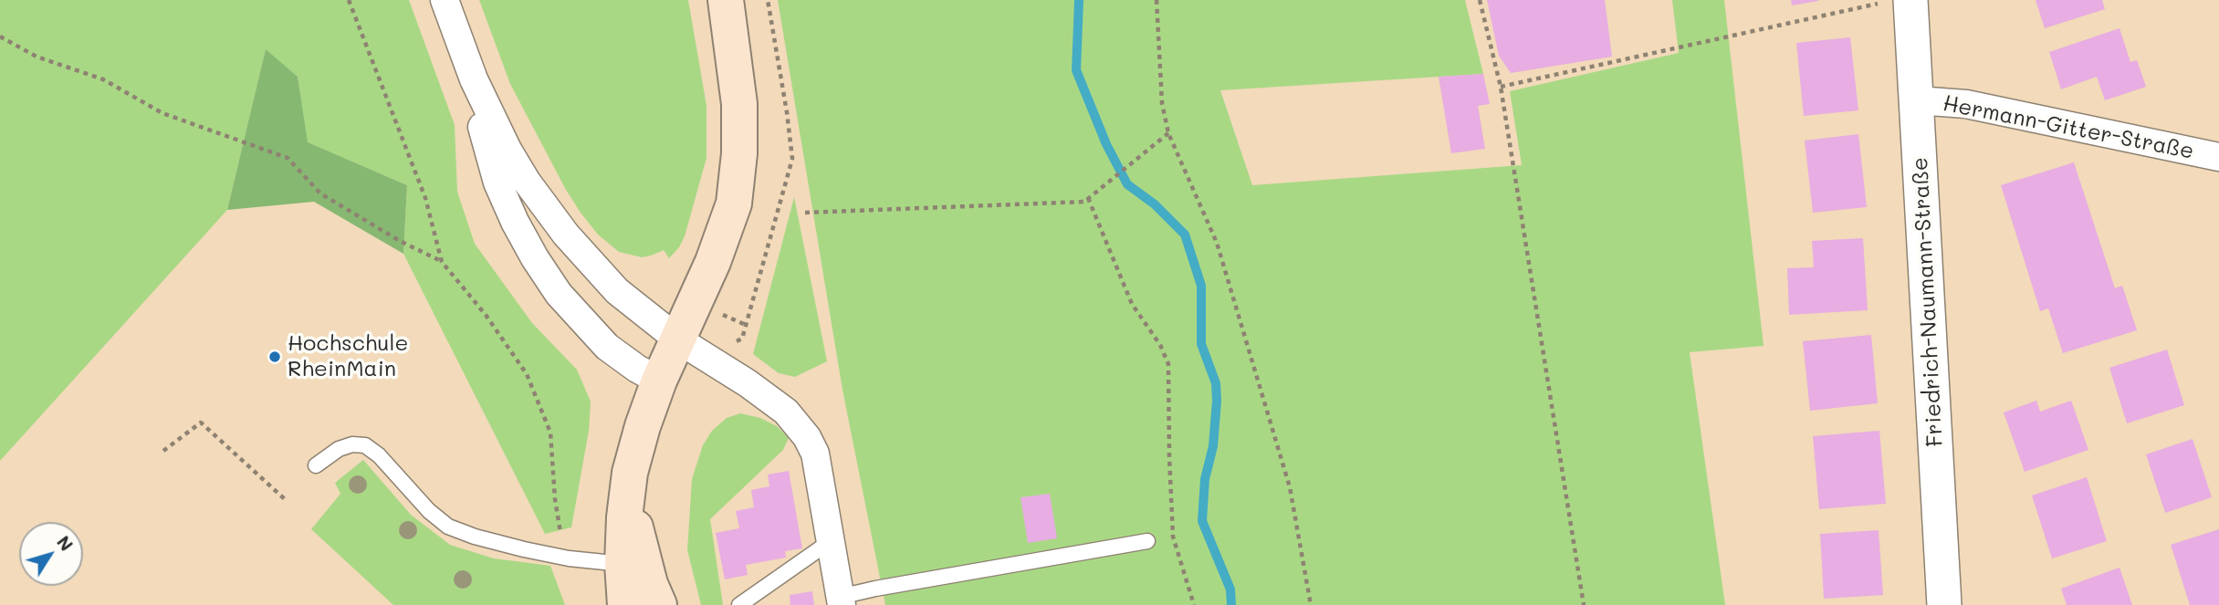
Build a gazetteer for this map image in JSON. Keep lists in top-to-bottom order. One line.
{"streets":{"street":["Hermann-Gitter-Straße","Friedrich-Naumann-Straße"]},"crossings":[["Hermann-Gitter-Straße","Friedrich-Naumann-Straße"]],"places":["Hochschule RheinMain"],"north":"top right"}
